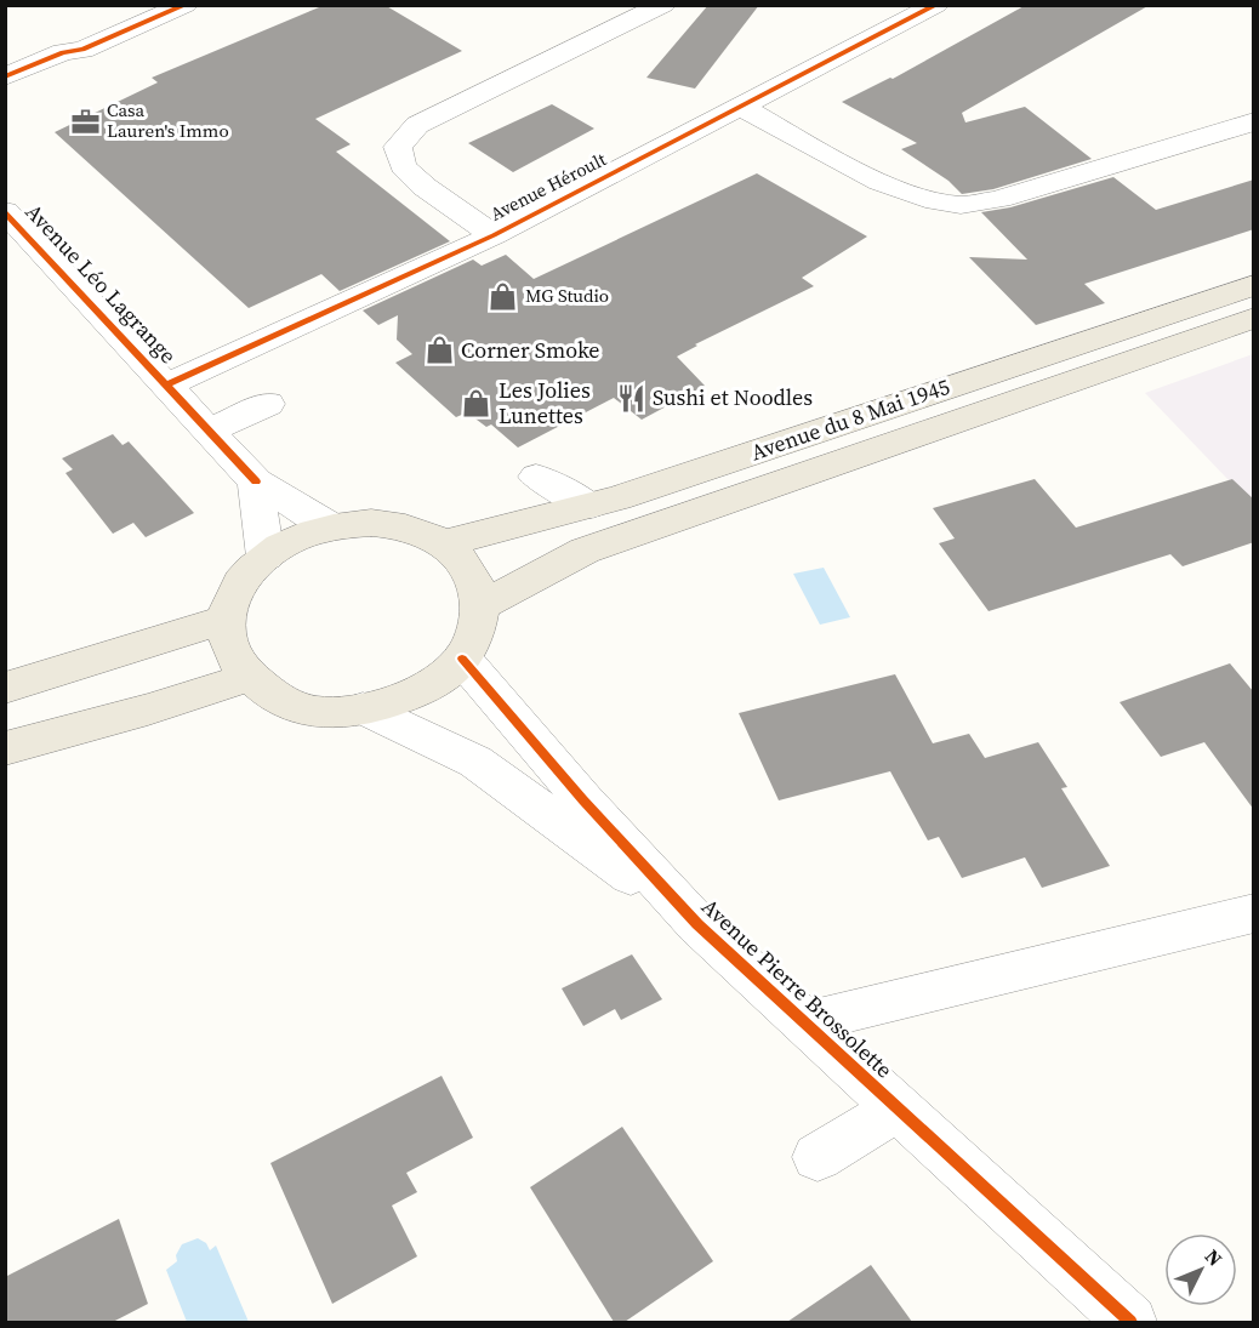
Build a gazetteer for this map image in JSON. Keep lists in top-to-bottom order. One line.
{"streets":{"main road":["Avenue du 8 Mai 1945"],"street":["Avenue Héroult","Avenue Léo Lagrange","Avenue Pierre Brossolette"]},"crossings":[["Avenue Héroult","Avenue Léo Lagrange"],["Avenue Léo Lagrange","Avenue du 8 Mai 1945"],["Avenue Léo Lagrange","Avenue Pierre Brossolette"],["Avenue du 8 Mai 1945","Avenue Pierre Brossolette"]],"places":{"office":["Casa Lauren's Immo"],"shop":["MG Studio","Corner Smoke","Les Jolies Lunettes"],"restaurant":["Sushi et Noodles"]},"north":"top right"}
